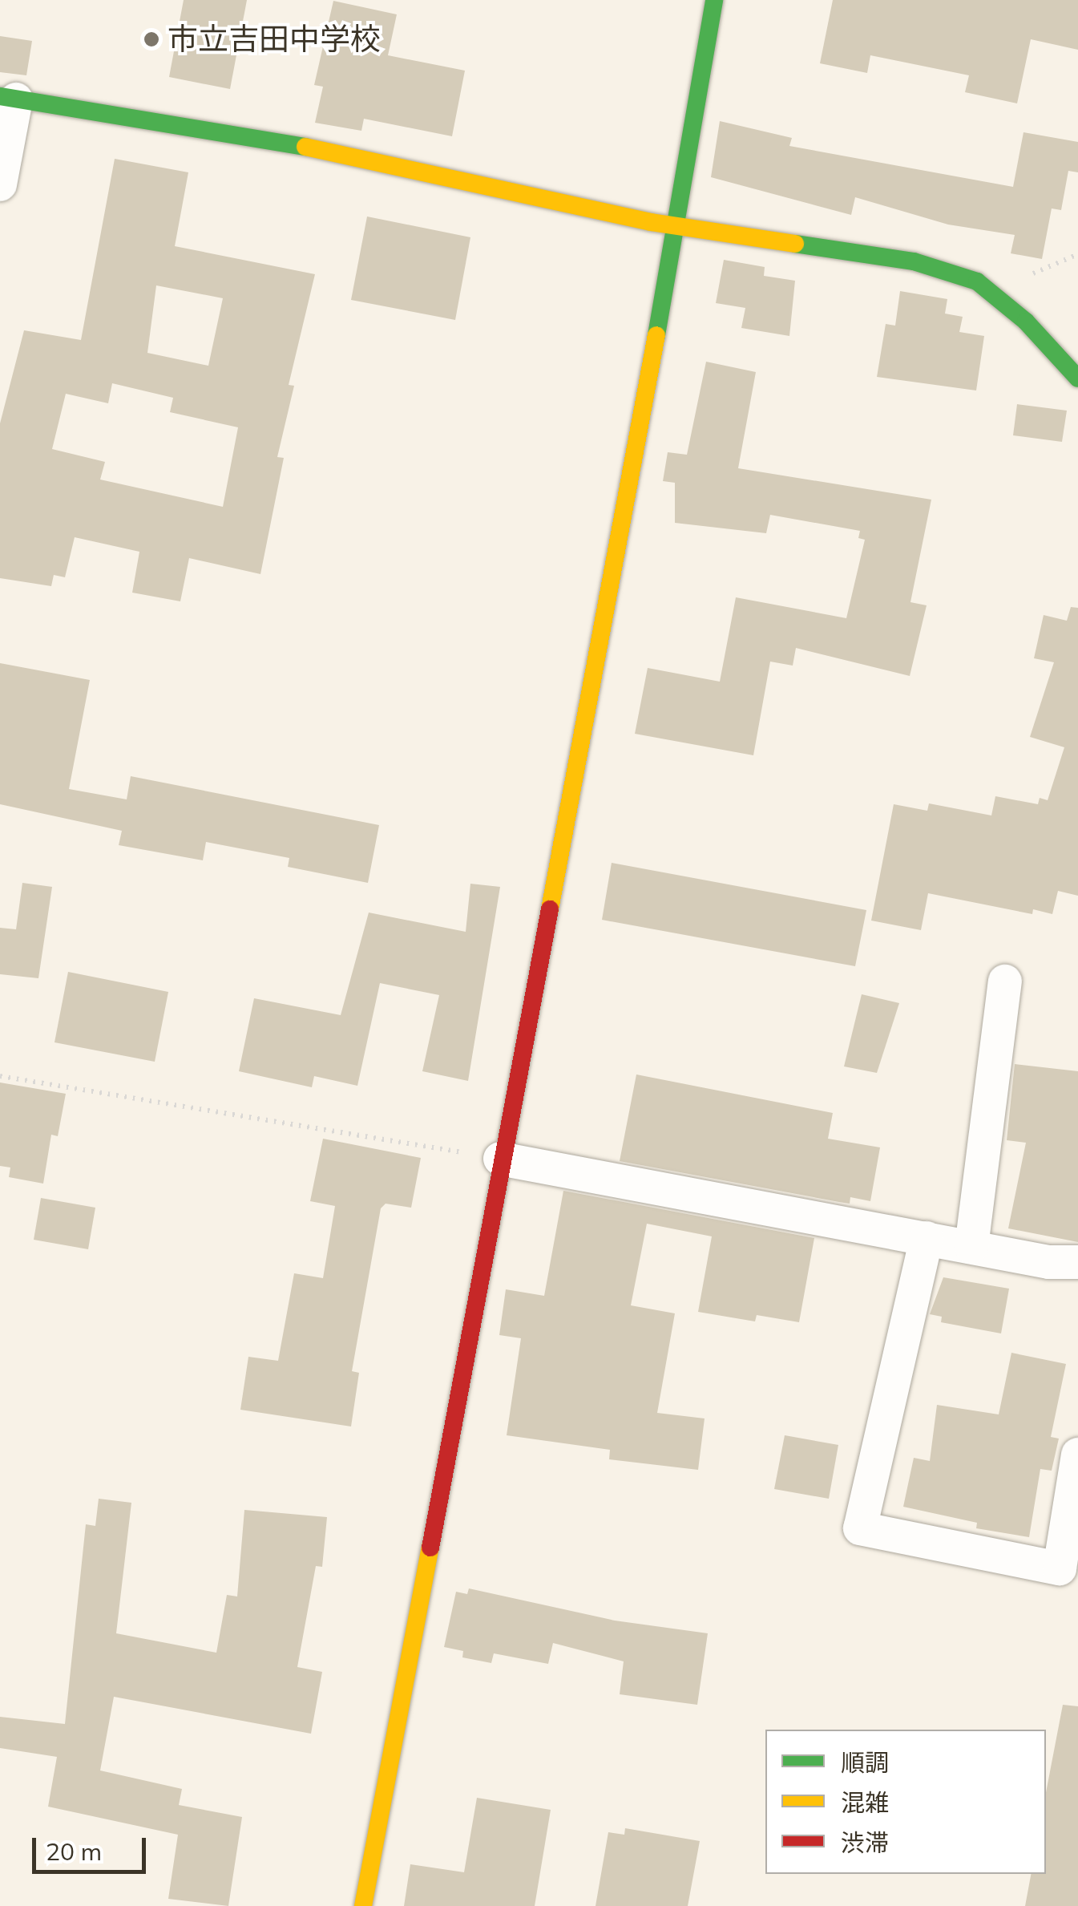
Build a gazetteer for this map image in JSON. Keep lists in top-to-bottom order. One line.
{"places":["市立吉田中学校"],"legend":["順調","混雑","渋滞"],"scale_bar":"20 m"}
